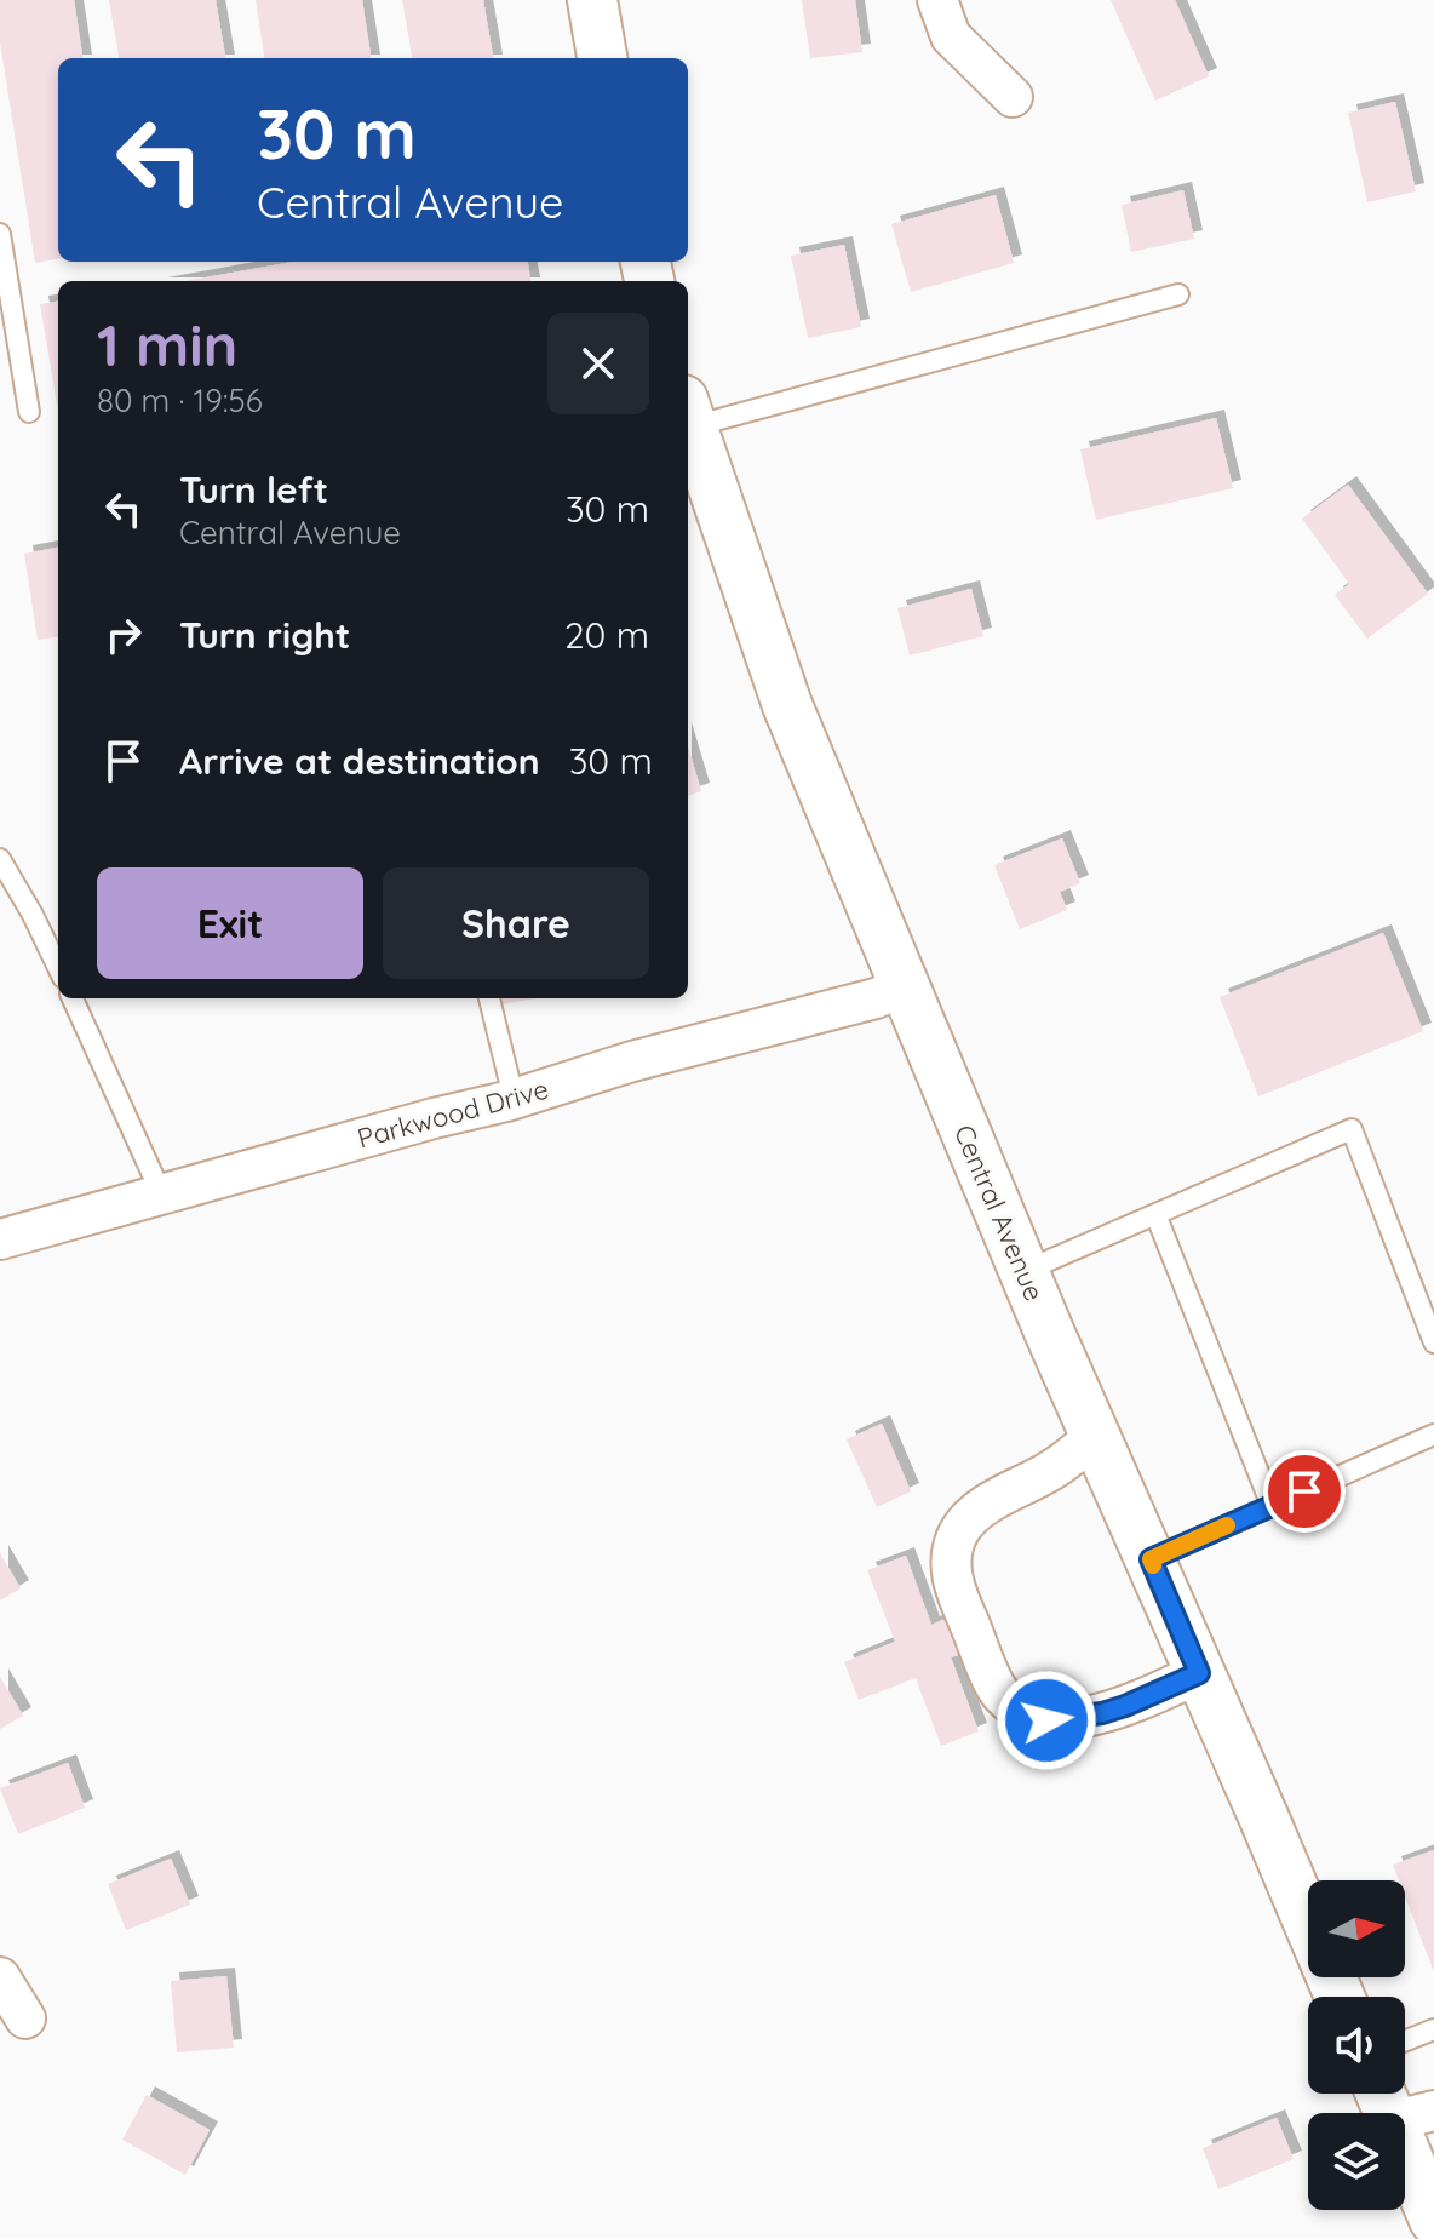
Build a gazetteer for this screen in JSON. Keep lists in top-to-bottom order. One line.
{"streets":{"street":["Parkwood Drive","Central Avenue"]},"crossings":[["Parkwood Drive","Central Avenue"]],"north":"right","page":{"turn":["30 m","Central Avenue"],"heading":["1 min","80 m · 19:56"],"list":[{"name":"Turn left","note":"Central Avenue","value":"30 m"},{"name":"Turn right","value":"20 m"},{"name":"Arrive at destination","value":"30 m"}],"buttons":["Exit","Share"]}}
